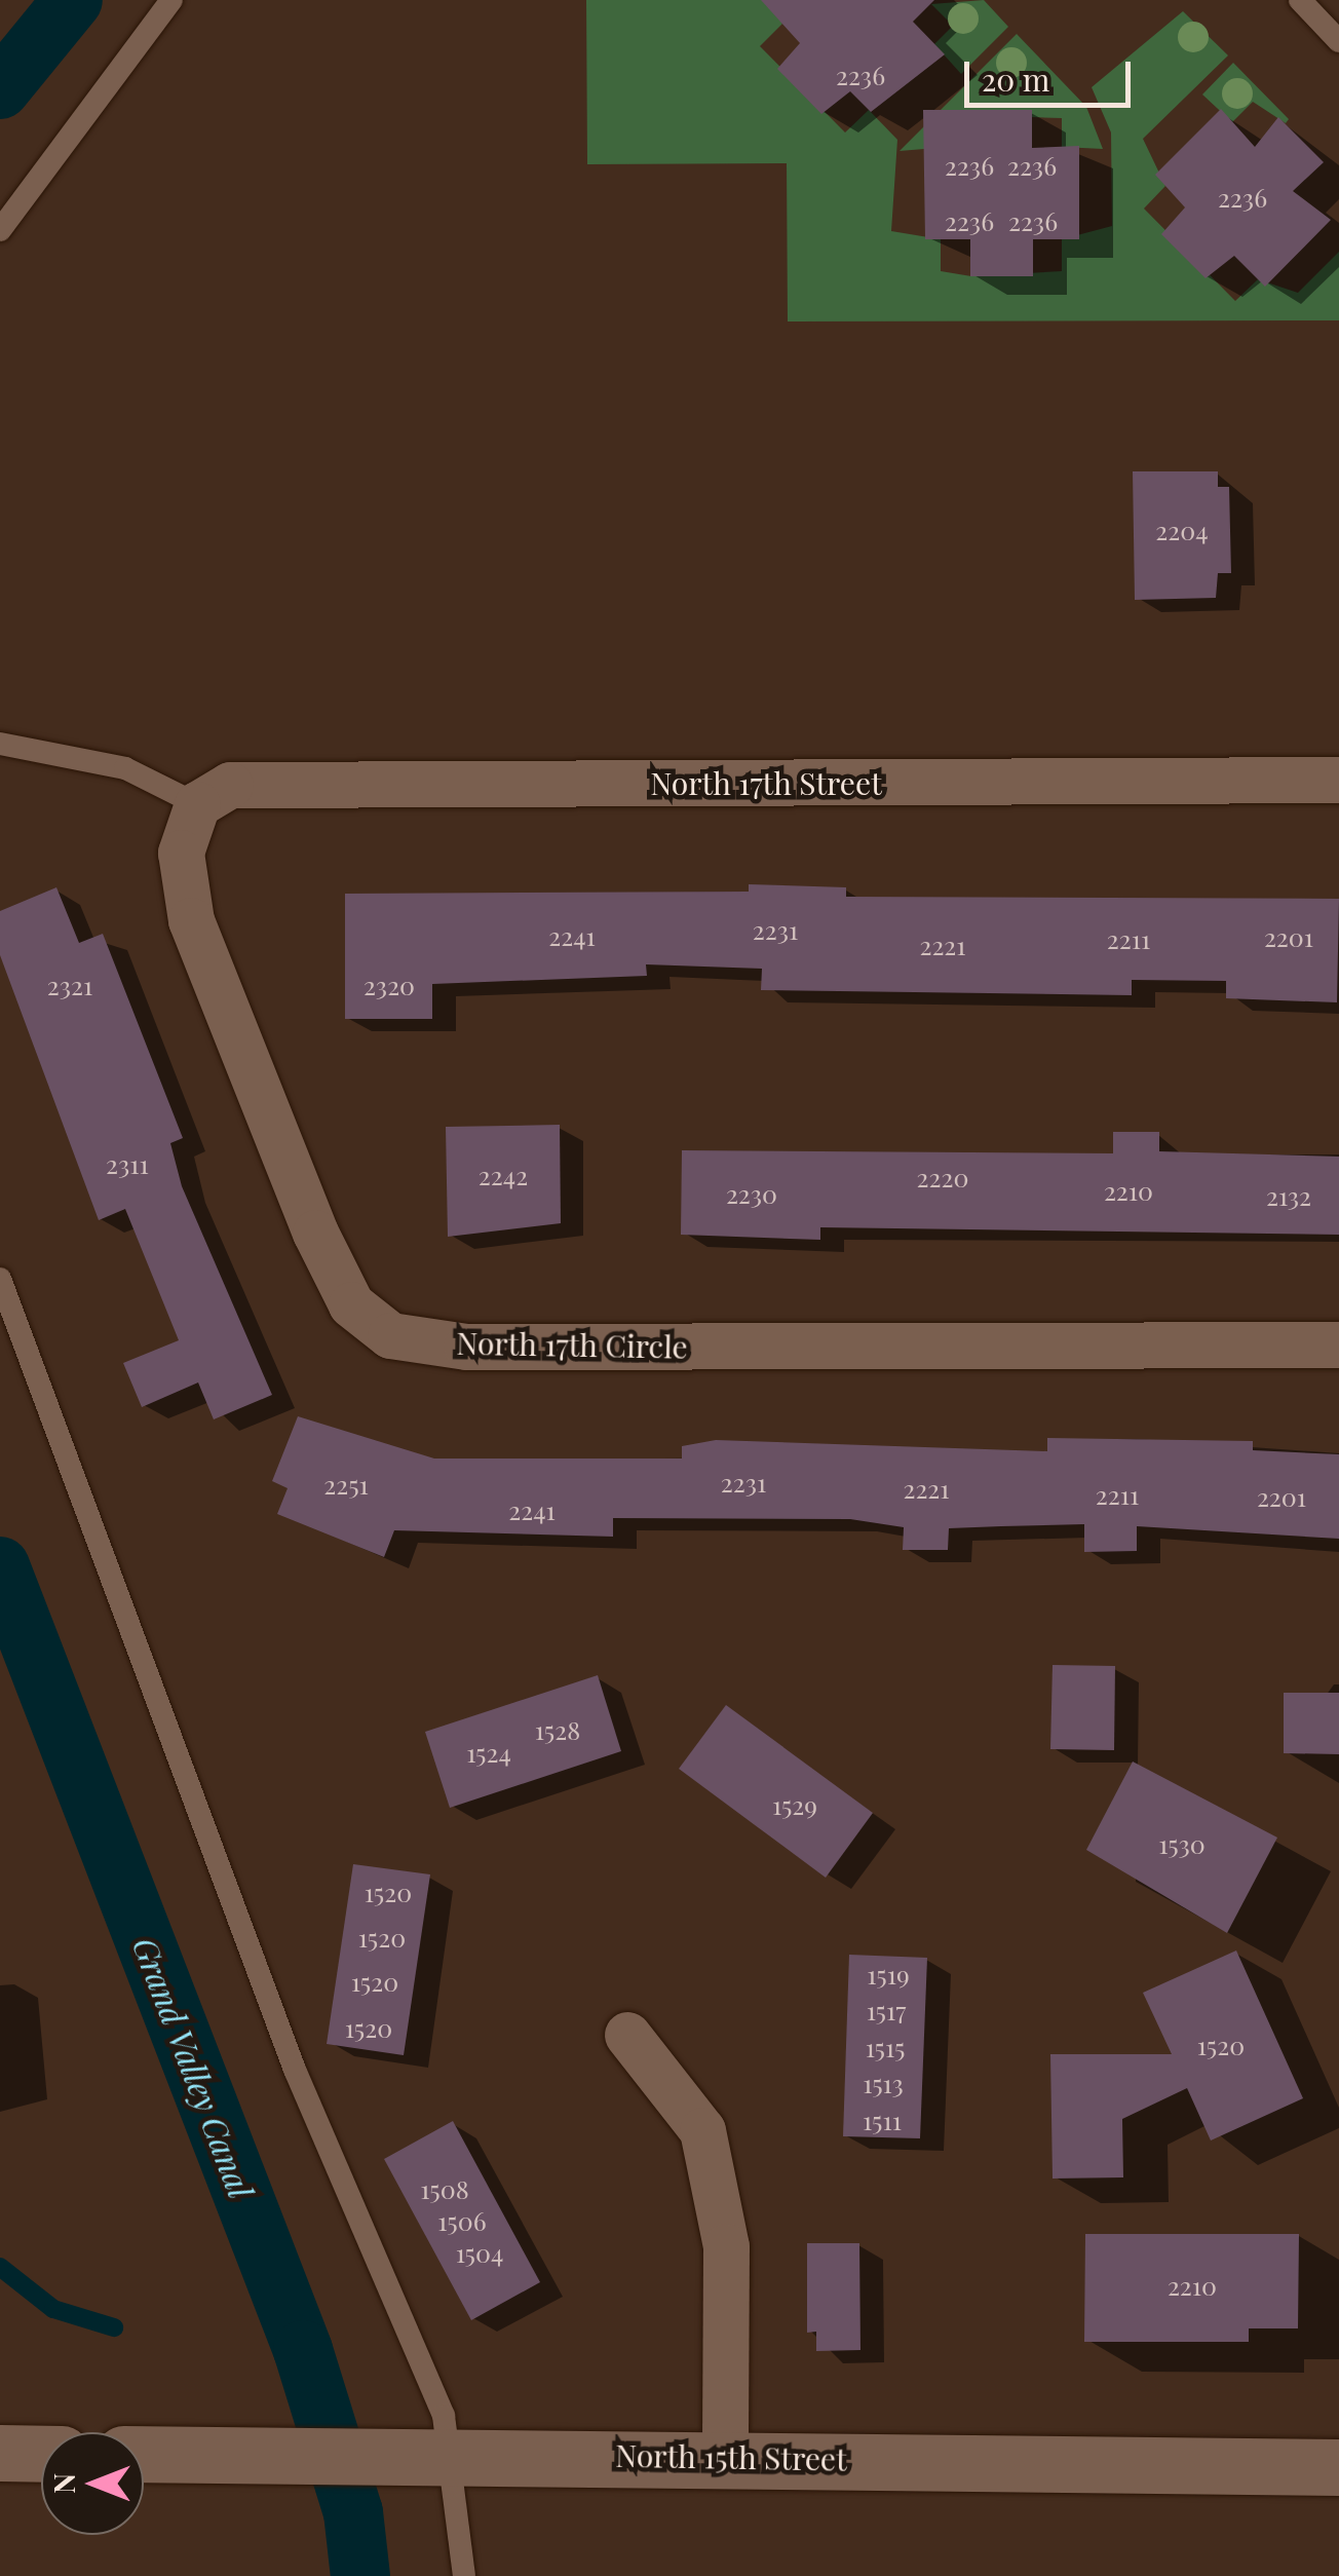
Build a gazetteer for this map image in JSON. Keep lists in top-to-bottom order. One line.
{"streets":{"street":["North 17th Street","North 17th Circle","North 15th Street"]},"crossings":[["North 17th Street","North 17th Circle"]],"water":["Grand Valley Canal"],"house_numbers":["2236","2236","2236","2236","2236","2236","2204","2231","2241","2201","2211","2221","2321","2320","2311","2242","2220","2210","2230","2132","2231","2251","2221","2211","2201","2241","1528","1524","1529","1530","1520","1520","1519","1520","1517","1520","1520","1515","1513","1511","1508","1506","1504","2210"],"scale_bar":"20 m","north":"left"}
